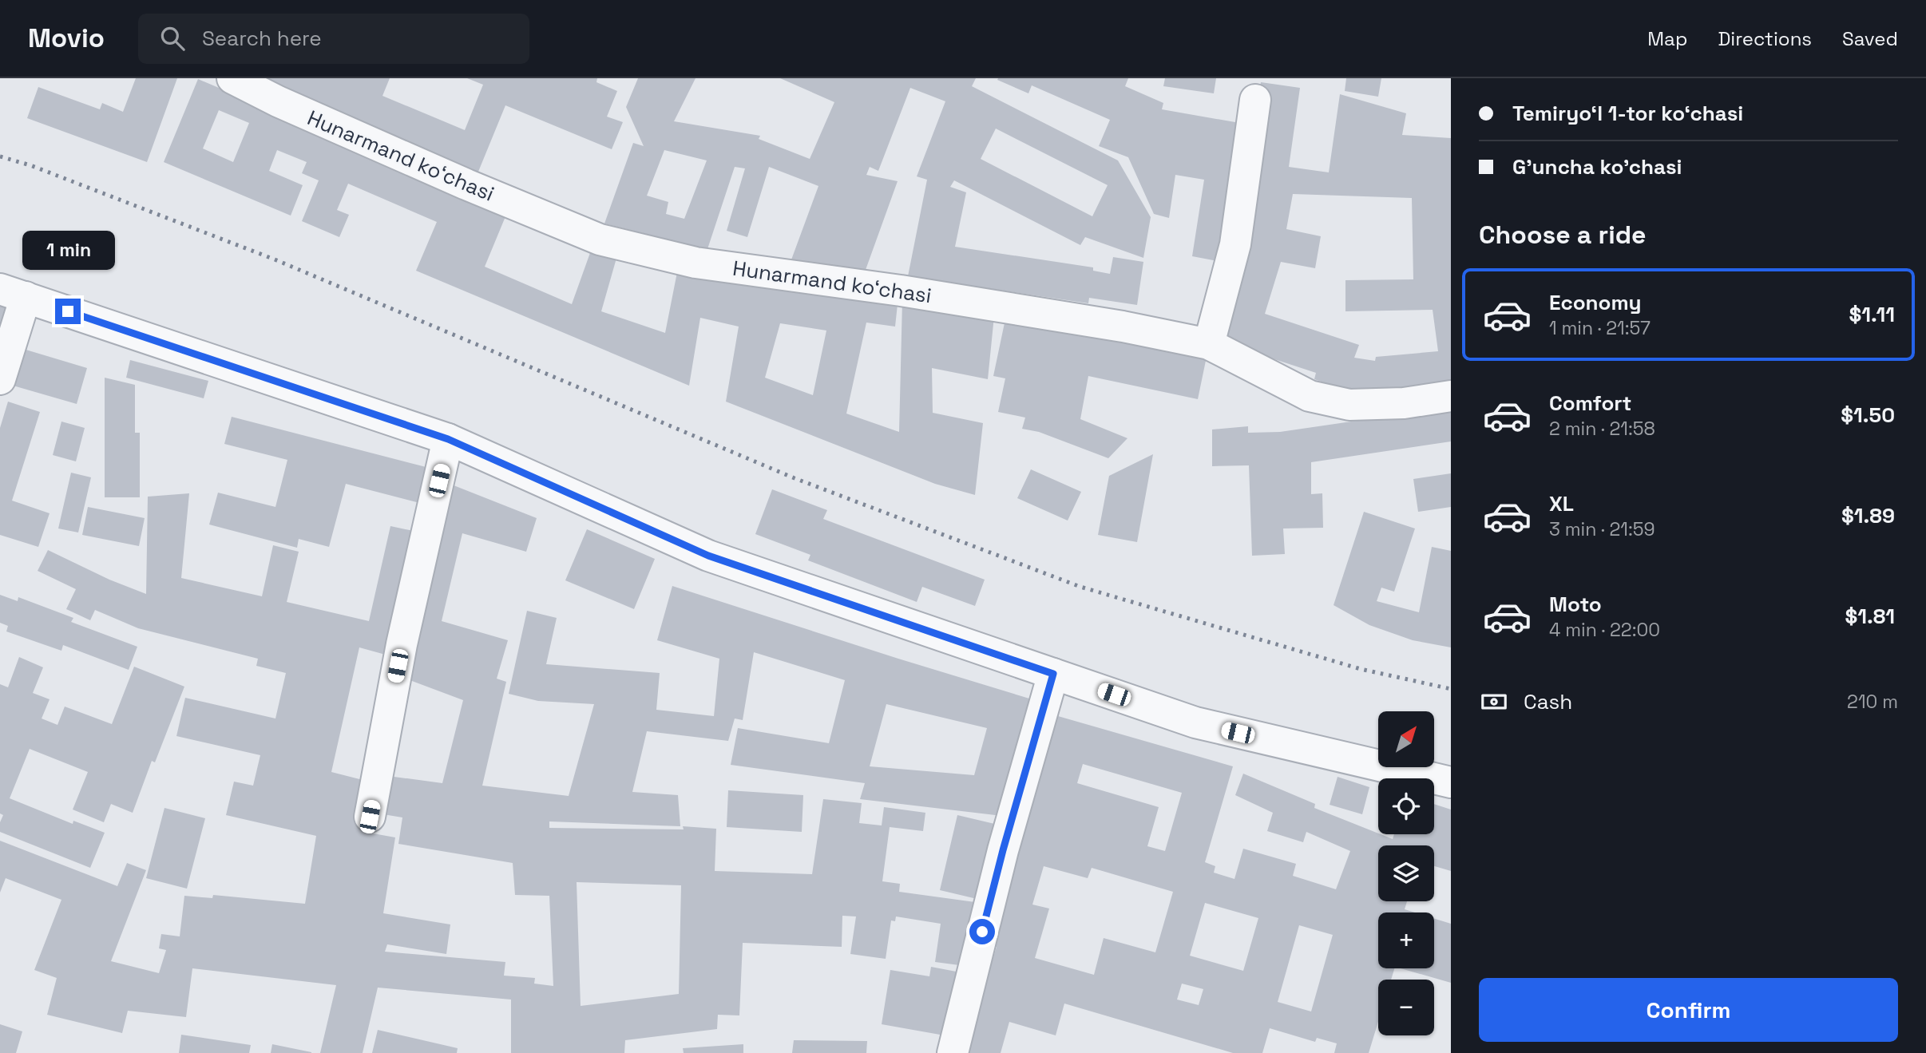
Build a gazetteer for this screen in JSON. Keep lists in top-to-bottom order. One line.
{"streets":{"street":["Hunarmand koʻchasi"]},"north":"top right","page":{"header":"Movio","search":"Search here","nav":["Map","Directions","Saved"],"banner":["Temiryoʻl 1-tor koʻchasi","G'uncha ko'chasi"],"heading":"Choose a ride","bubble":"1 min","list":[{"name":"Economy","note":"1 min · 21:57","value":"$1.11"},{"name":"Comfort","note":"2 min · 21:58","value":"$1.50"},{"name":"XL","note":"3 min · 21:59","value":"$1.89"},{"name":"Moto","note":"4 min · 22:00","value":"$1.81"}],"pay":["Cash","210 m"],"map_buttons":["+","−"],"buttons":"Confirm"}}
